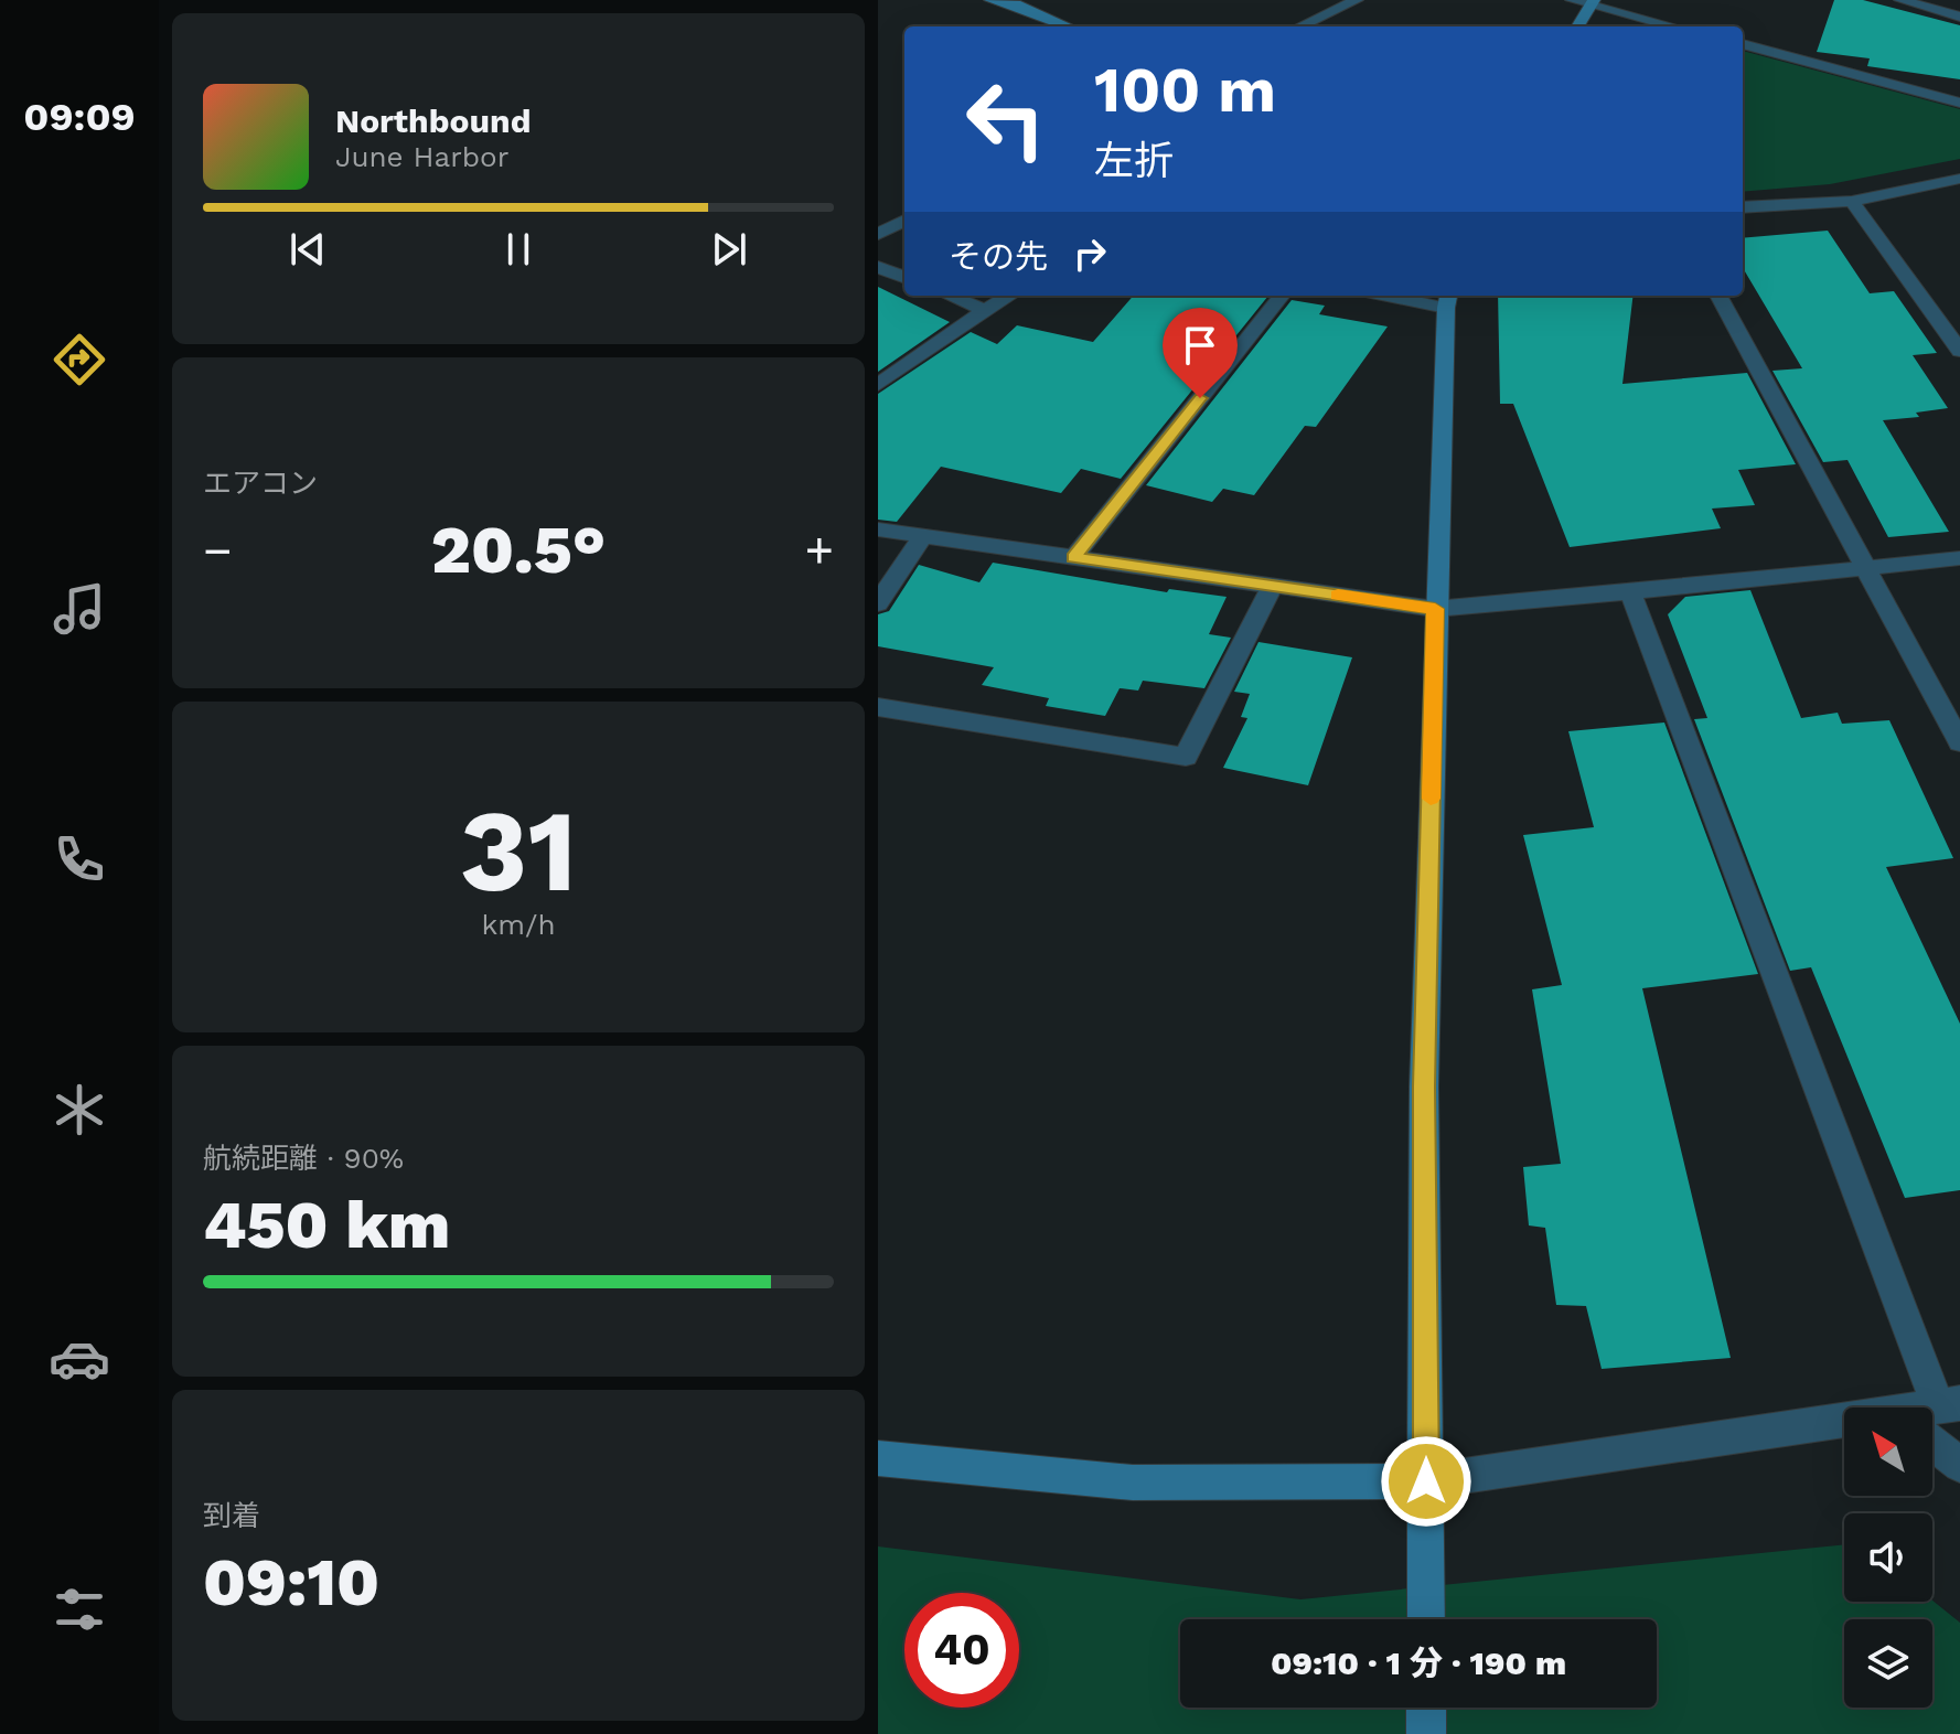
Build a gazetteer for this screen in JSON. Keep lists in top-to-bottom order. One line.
{"north":"top left","page":{"tabs":"09:09","turn":["100 m","左折"],"song":["Northbound","June Harbor"],"then":"その先","tile":["エアコン",["31","km/h"],["航続距離 · 90%","450 km"],["到着","09:10"]],"heat":["−","20.5°","+"],"limit":"40","trip":"09:10 · 1 分 · 190 m"}}
